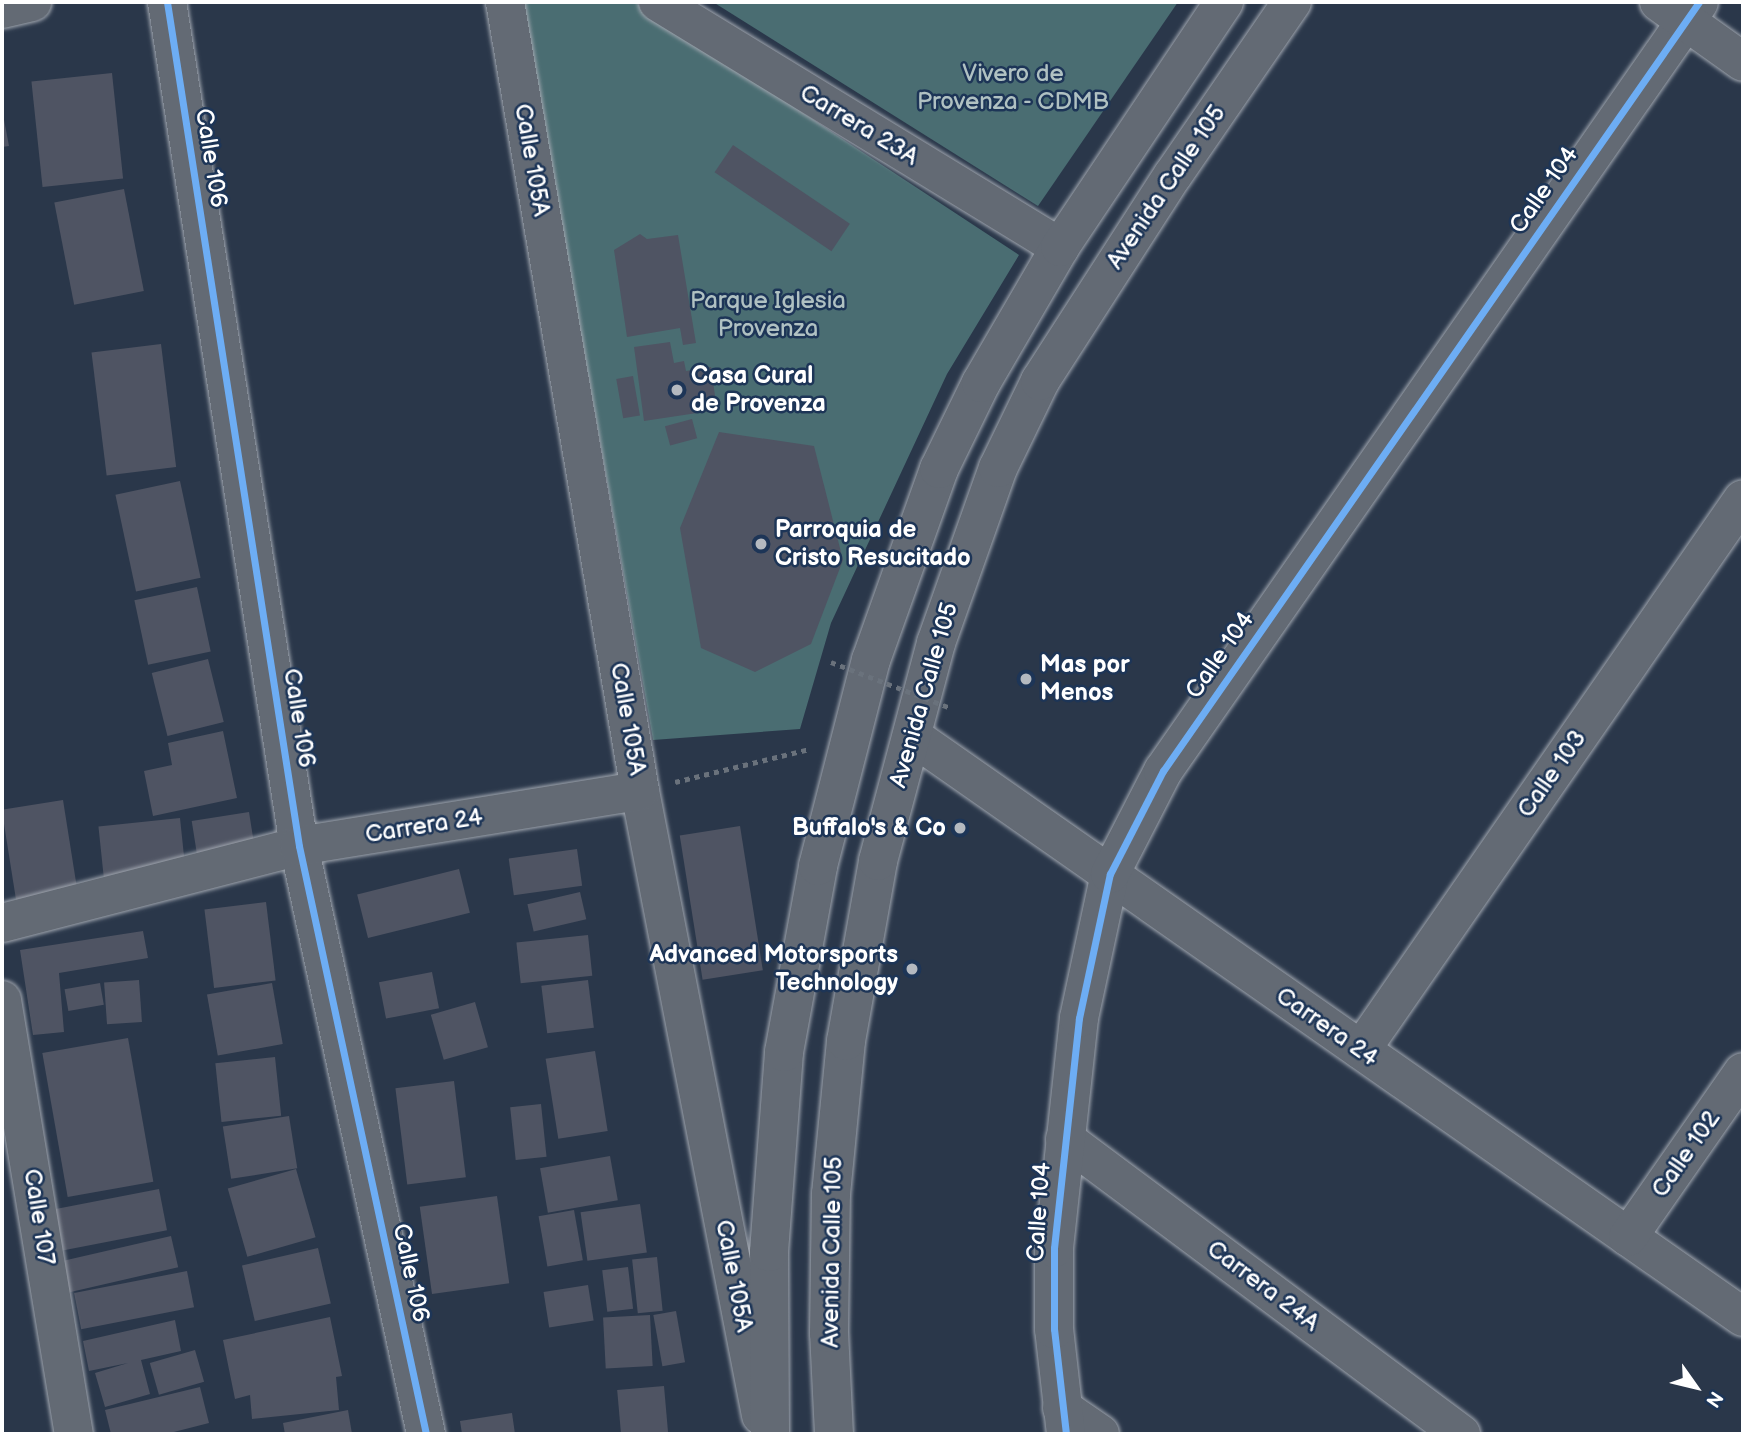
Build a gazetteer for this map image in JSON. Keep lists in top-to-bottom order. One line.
{"streets":{"street":["Carrera 23A","Calle 106","Calle 105A","Avenida Calle 105","Calle 104","Calle 103","Carrera 24","Calle 102","Calle 107","Carrera 24A"]},"crossings":[["Calle 106","Carrera 24"],["Calle 105A","Carrera 24"],["Avenida Calle 105","Carrera 24"],["Calle 104","Carrera 24"],["Calle 104","Carrera 24A"],["Calle 103","Carrera 24"],["Carrera 24","Calle 102"]],"parks":["Vivero de Provenza - CDMB","Parque Iglesia Provenza"],"places":["Casa Cural de Provenza","Parroquia de Cristo Resucitado","Mas por Menos","Buffalo's & Co","Advanced Motorsports Technology"],"north":"bottom right"}
